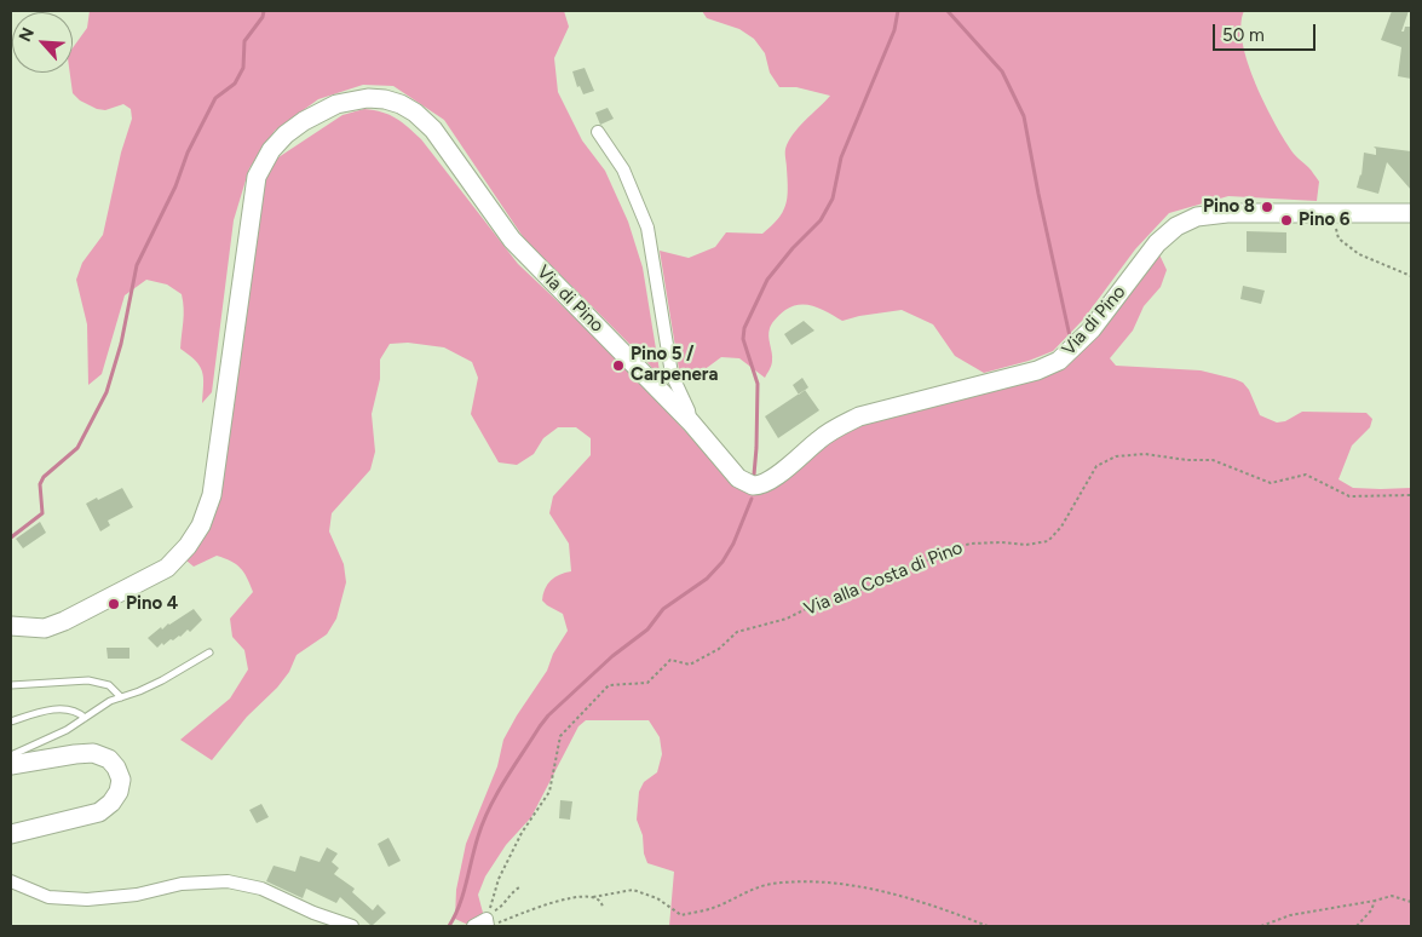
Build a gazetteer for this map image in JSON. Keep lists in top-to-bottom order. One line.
{"streets":{"street":["Via di Pino"],"path":["Via alla Costa di Pino"]},"places":["Pino 8","Pino 6","Pino 5 / Carpenera","Pino 4"],"scale_bar":"50 m","north":"top left"}
